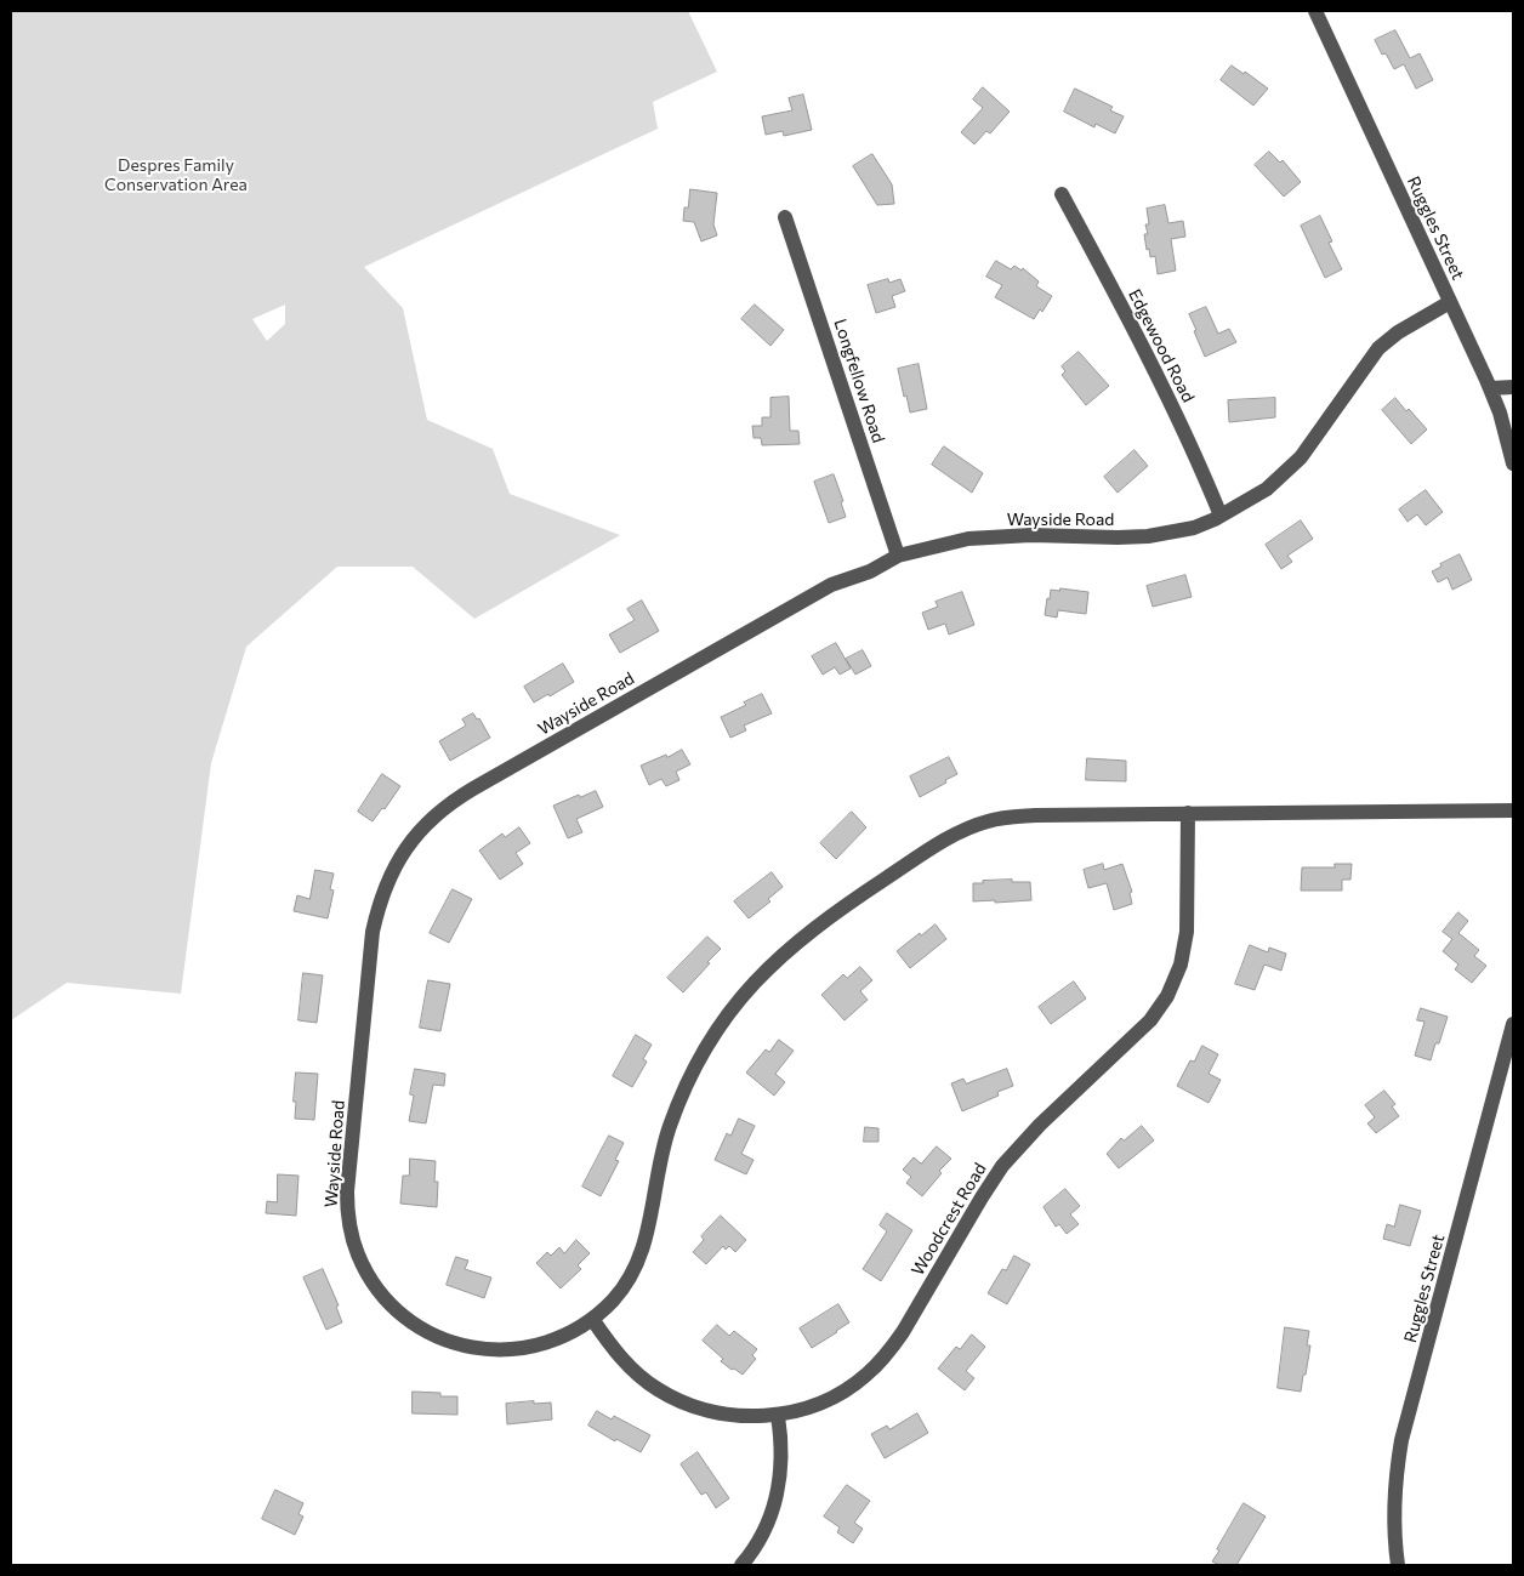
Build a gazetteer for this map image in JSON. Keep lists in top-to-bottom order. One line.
{"streets":{"street":["Ruggles Street","Edgewood Road","Longfellow Road","Wayside Road","Woodcrest Road"]},"crossings":[["Ruggles Street","Wayside Road"],["Edgewood Road","Wayside Road"],["Longfellow Road","Wayside Road"],["Wayside Road","Woodcrest Road"]],"parks":["Despres Family Conservation Area"]}
